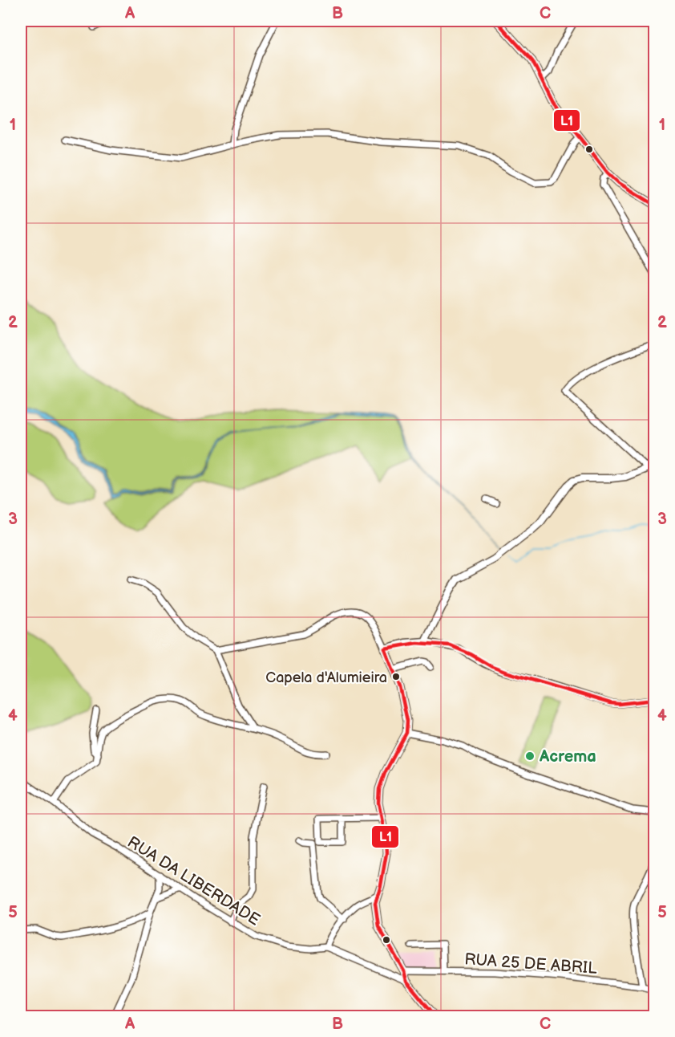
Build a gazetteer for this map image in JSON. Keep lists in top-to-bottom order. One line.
{"streets":{"street":["RUA DA LIBERDADE","RUA 25 DE ABRIL"]},"places":["Capela d'Alumieira","Acrema"],"lines":["transit line L1"],"grid":{"columns":["A","B","C"],"rows":["1","2","3","4","5"]}}
